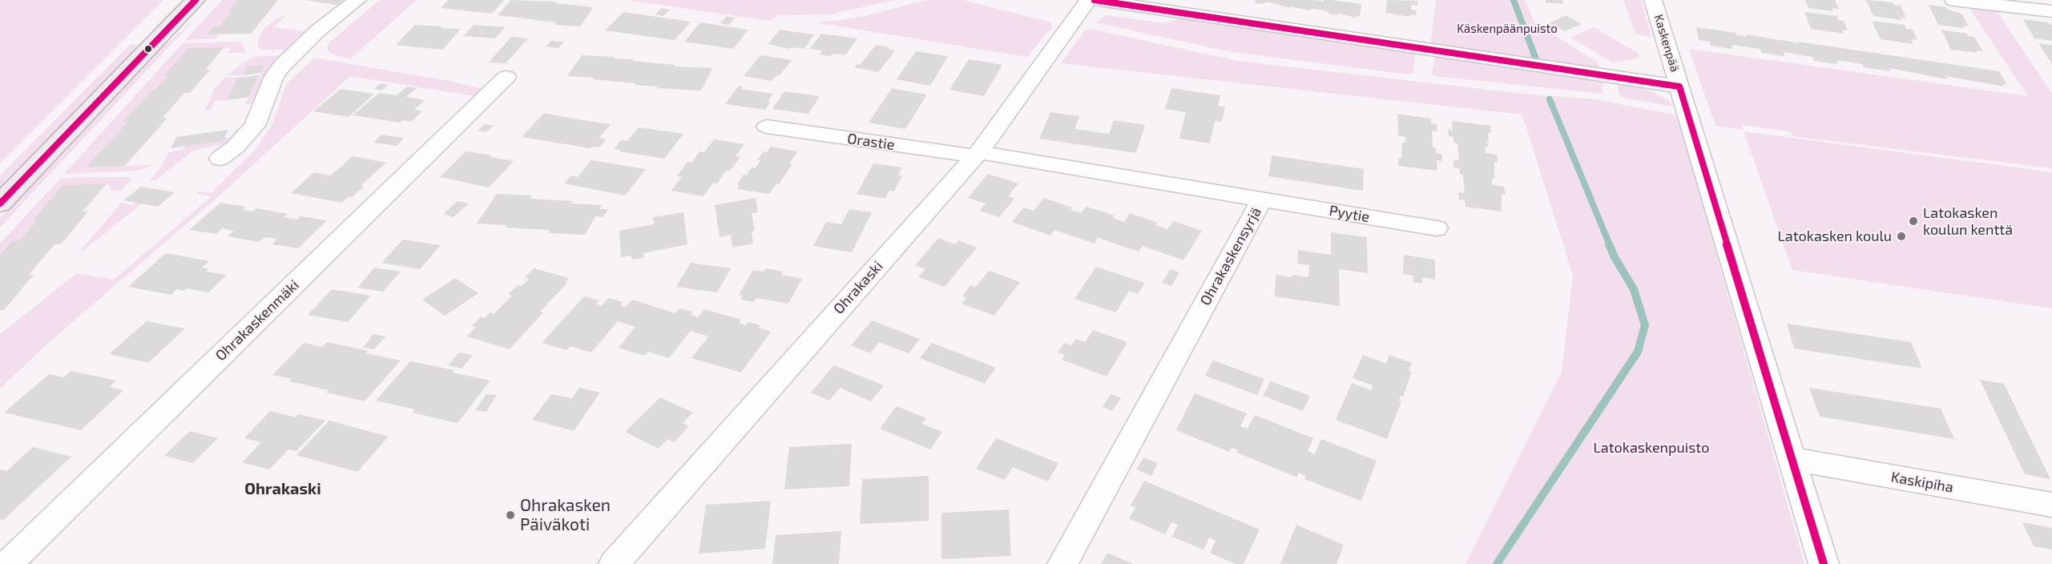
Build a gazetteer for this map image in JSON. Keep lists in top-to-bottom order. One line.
{"streets":{"street":["Kaskenpää","Orastie","Pyytie","Ohrakaskensyrjä","Ohrakaski","Ohrakaskenmäki","Kaskipiha"]},"crossings":[["Kaskenpää","Kaskipiha"],["Orastie","Ohrakaskensyrjä"],["Orastie","Ohrakaski"],["Pyytie","Ohrakaskensyrjä"],["Ohrakaskensyrjä","Ohrakaski"]],"districts":["Ohrakaski"],"parks":["Käskenpäänpuisto","Latokaskenpuisto"],"places":["Latokasken koulun kenttä","Latokasken koulu","Ohrakasken Päiväkoti"]}
